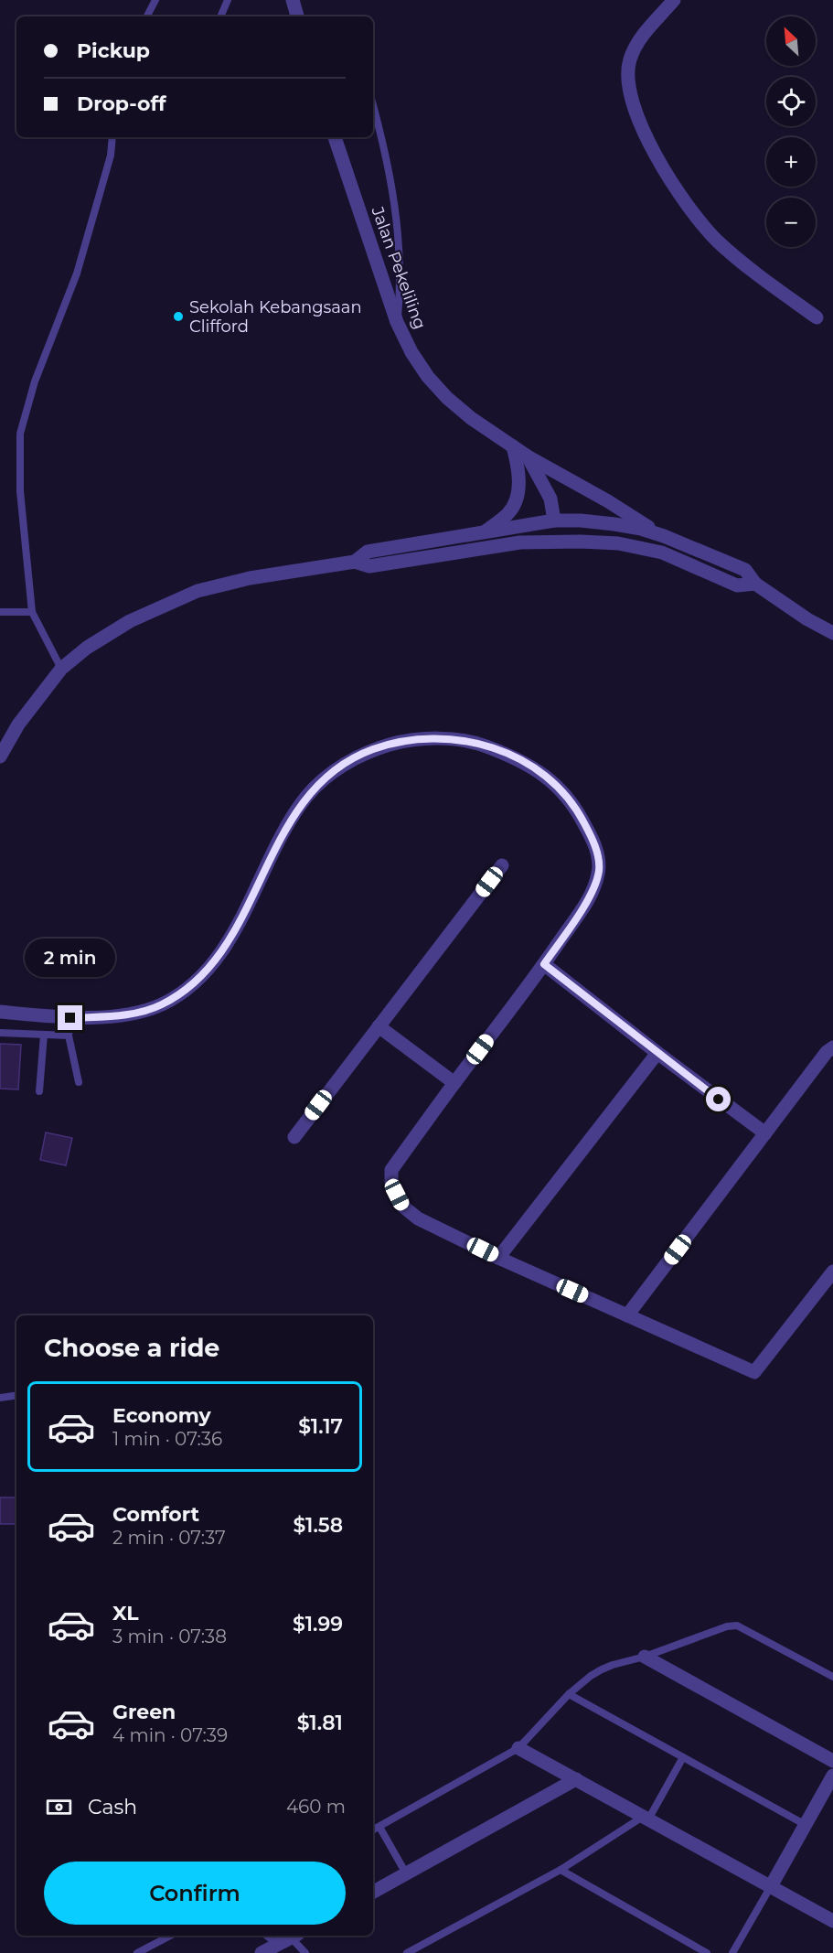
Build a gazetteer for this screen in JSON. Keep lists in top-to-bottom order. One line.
{"streets":{"street":["Jalan Pekeliling"]},"places":["Sekolah Kebangsaan Clifford"],"north":"top left","page":{"map_buttons":["+","−"],"banner":["Pickup","Drop-off"],"bubble":"2 min","heading":"Choose a ride","list":[{"name":"Economy","note":"1 min · 07:36","value":"$1.17"},{"name":"Comfort","note":"2 min · 07:37","value":"$1.58"},{"name":"XL","note":"3 min · 07:38","value":"$1.99"},{"name":"Green","note":"4 min · 07:39","value":"$1.81"}],"pay":["Cash","460 m"],"buttons":"Confirm"}}
